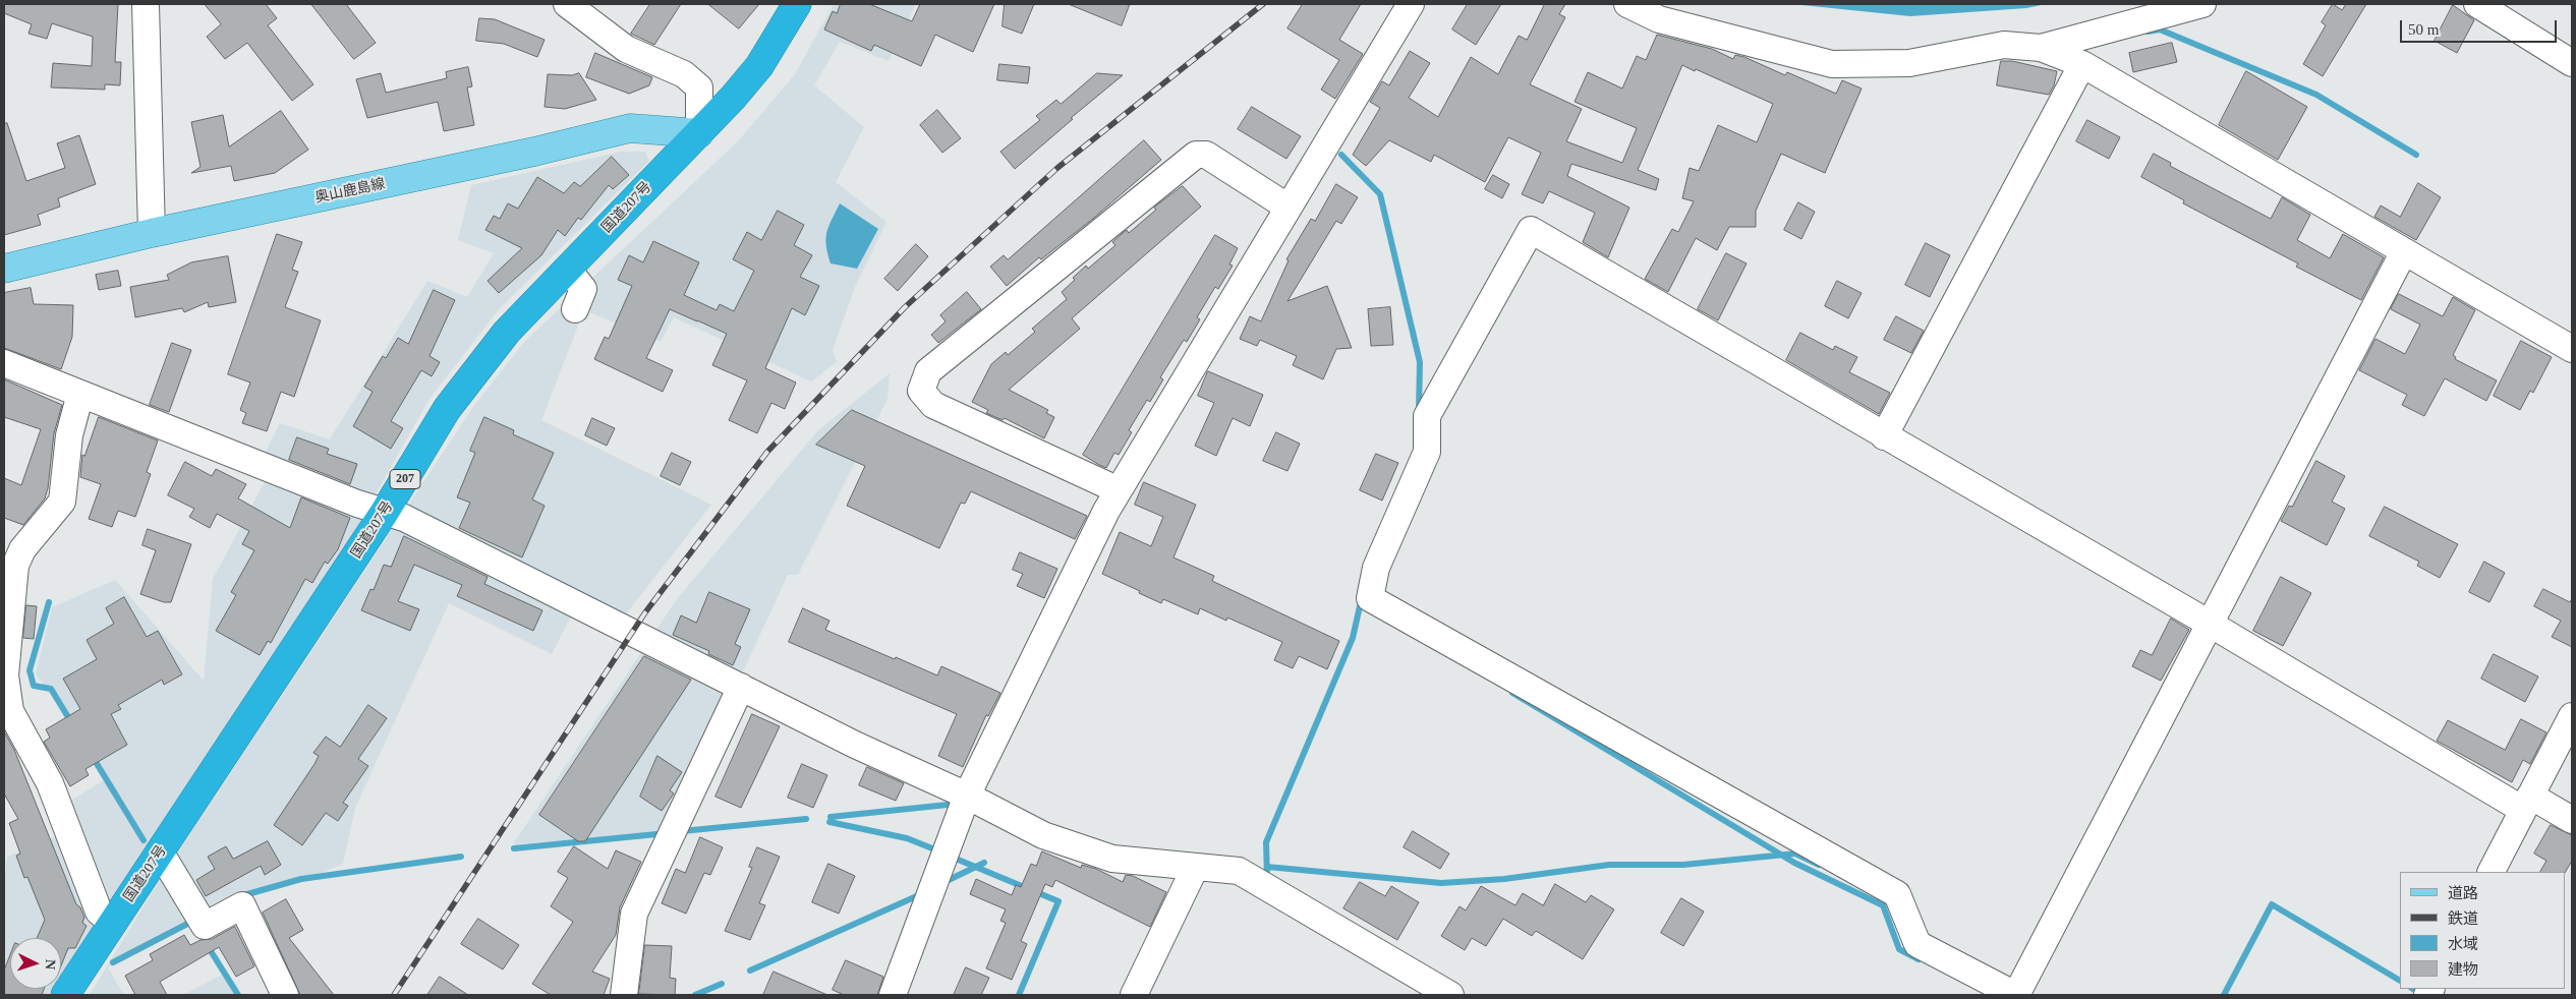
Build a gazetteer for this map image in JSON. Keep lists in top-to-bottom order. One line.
{"streets":{"highway":["国道207号","207"],"main road":["奥山鹿島線"]},"crossings":[["奥山鹿島線","国道207号"]],"legend":["道路","鉄道","水域","建物"],"scale_bar":"50 m","north":"right"}
